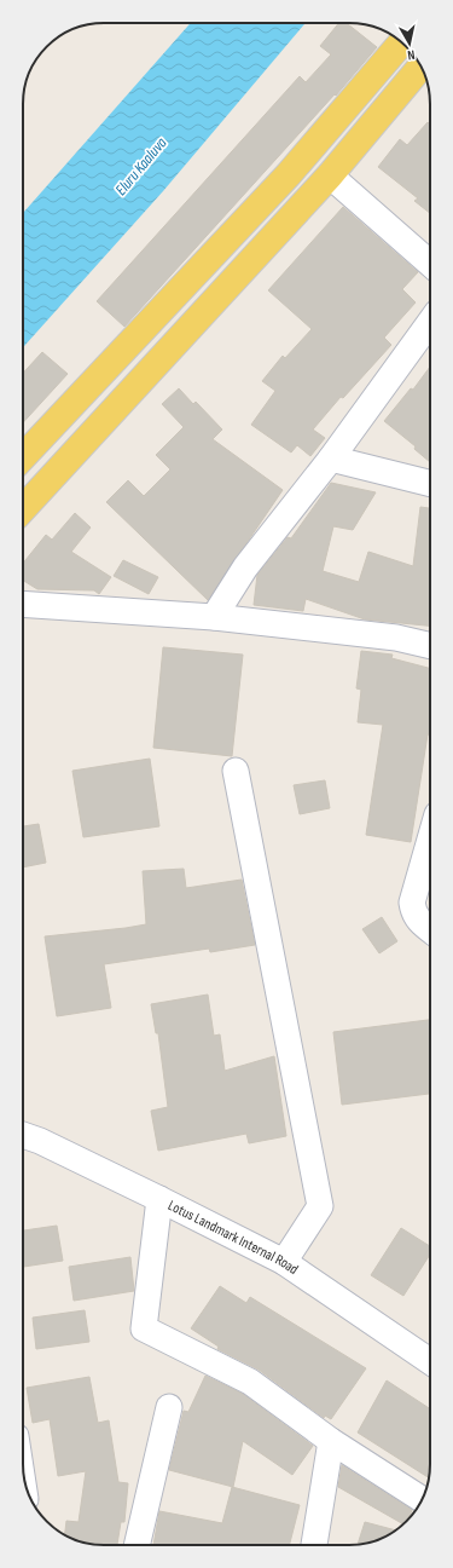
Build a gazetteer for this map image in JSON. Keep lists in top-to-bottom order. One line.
{"streets":{"street":["Lotus Landmark Internal Road"]},"water":["Eluru Kaaluva"],"north":"bottom"}
